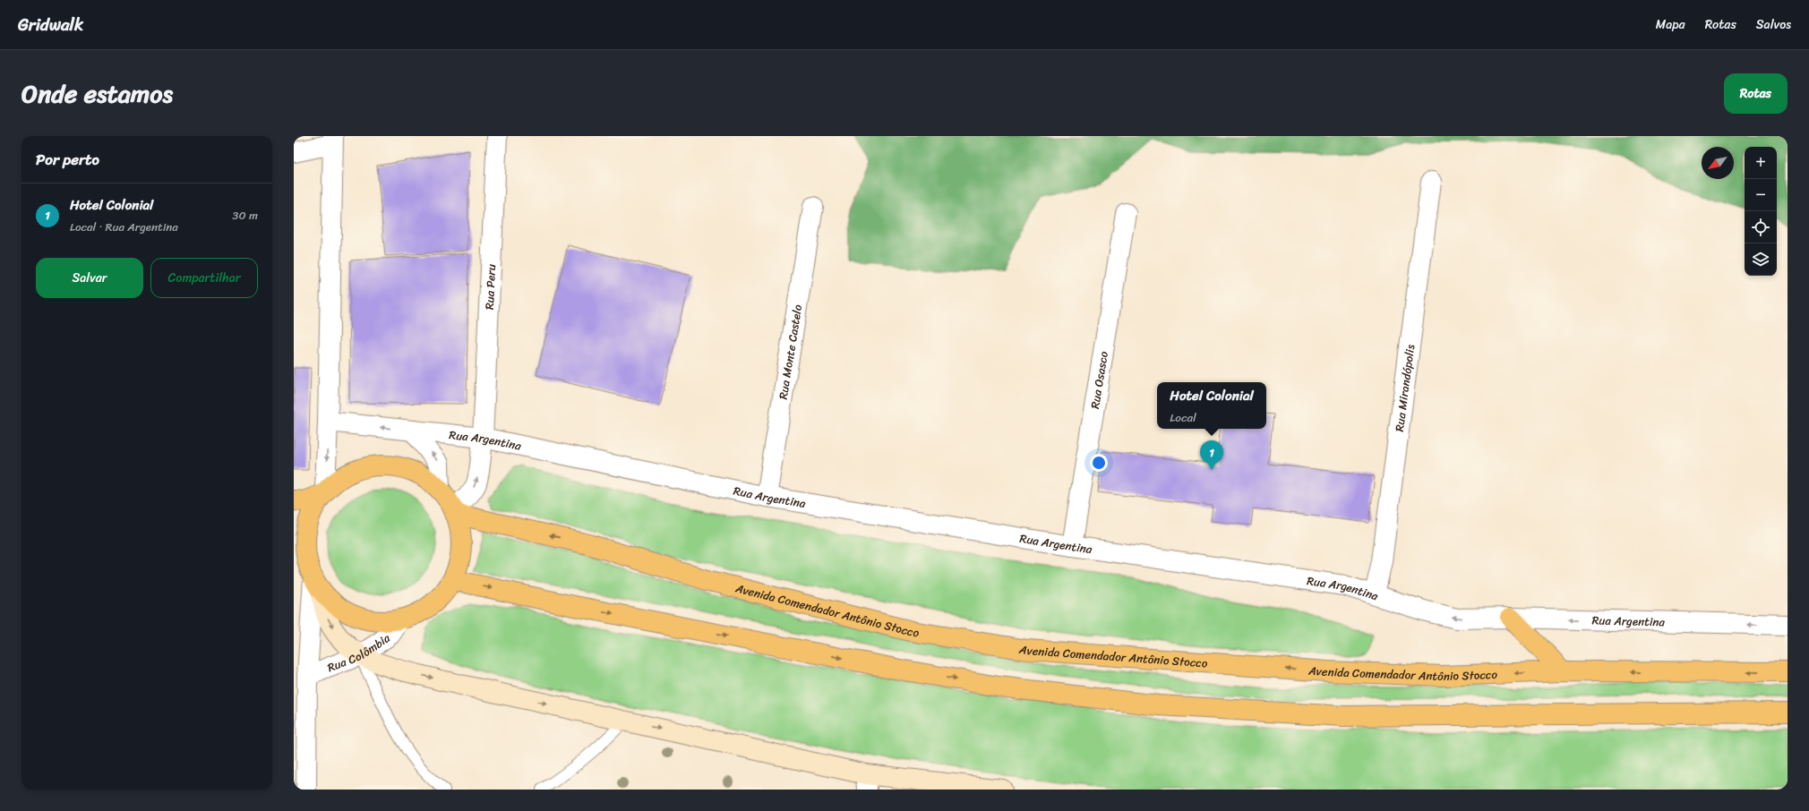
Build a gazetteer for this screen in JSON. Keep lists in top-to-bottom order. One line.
{"streets":{"main road":["Avenida Comendador Antônio Stocco"],"street":["Rua Peru","Rua Monte Castelo","Rua Osasco","Rua Mirandópolis","Rua Argentina","Rua Colômbia"]},"crossings":[["Rua Peru","Rua Argentina"],["Rua Peru","Avenida Comendador Antônio Stocco"],["Rua Monte Castelo","Rua Argentina"],["Rua Osasco","Rua Argentina"],["Rua Mirandópolis","Rua Argentina"]],"north":"bottom left","page":{"header":"Gridwalk","nav":["Mapa","Rotas","Salvos"],"title":"Onde estamos","buttons":["Rotas",["Salvar","Compartilhar"]],"heading":"Por perto","map_buttons":["+","−"],"list":[{"mark":"1","name":"Hotel Colonial","note":"Local · Rua Argentina","value":"30 m"}],"popup":["Hotel Colonial","Local"],"pins":"1"}}
